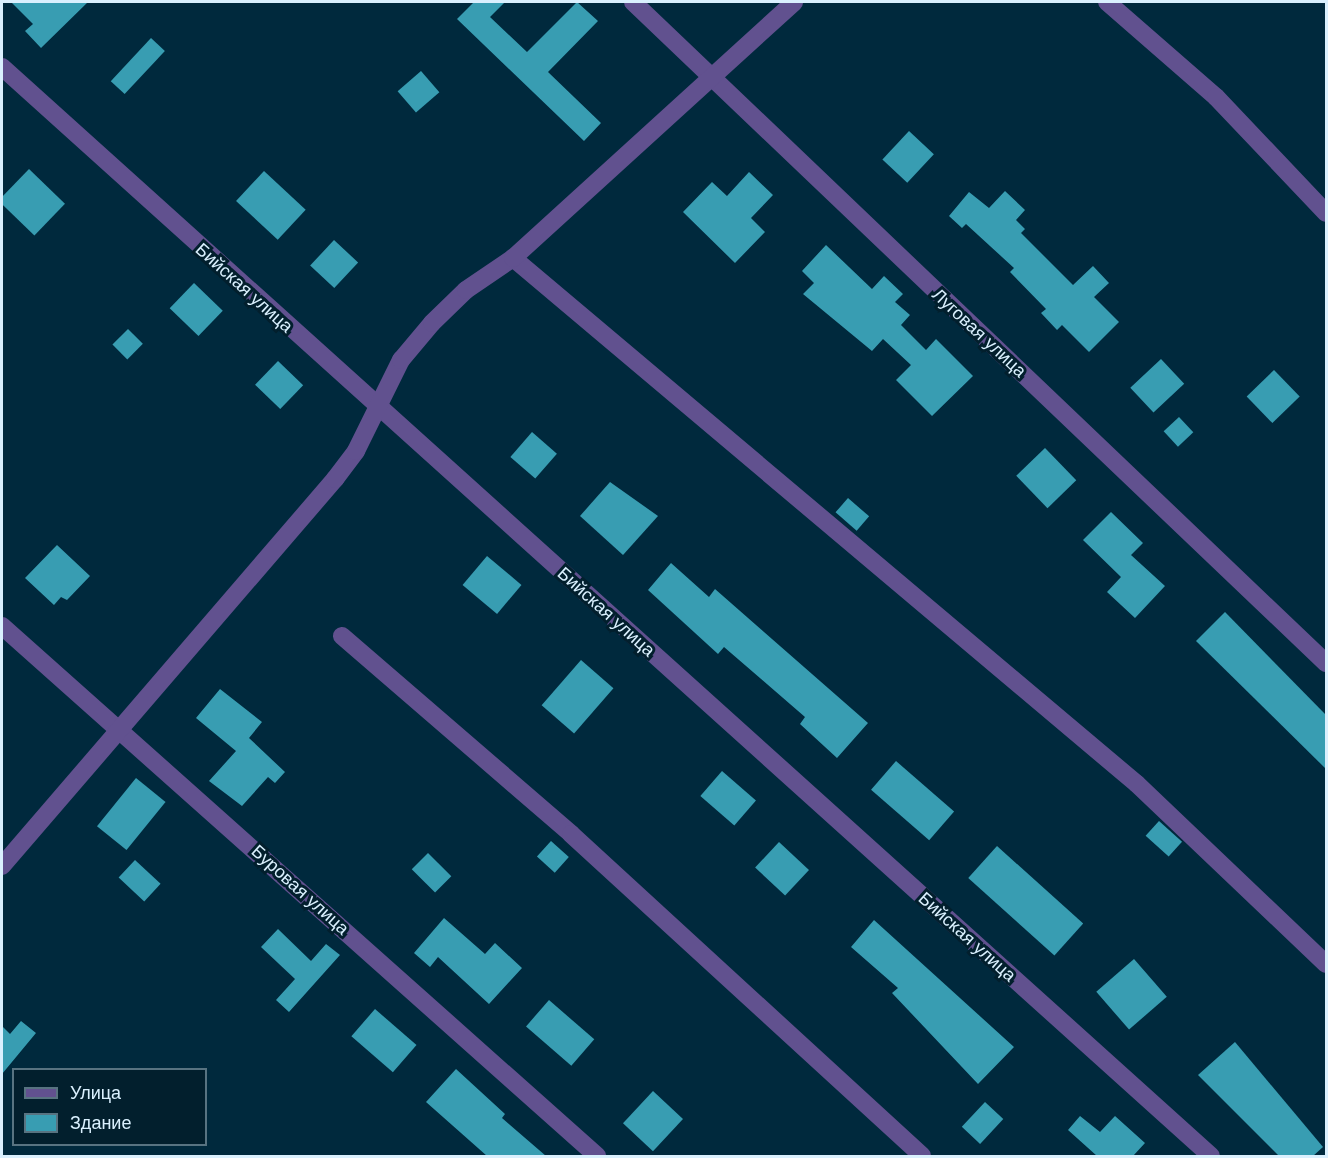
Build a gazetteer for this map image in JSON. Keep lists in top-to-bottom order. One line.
{"streets":{"street":["Бийская улица","Луговая улица","Буровая улица"]},"legend":["Улица","Здание"]}
